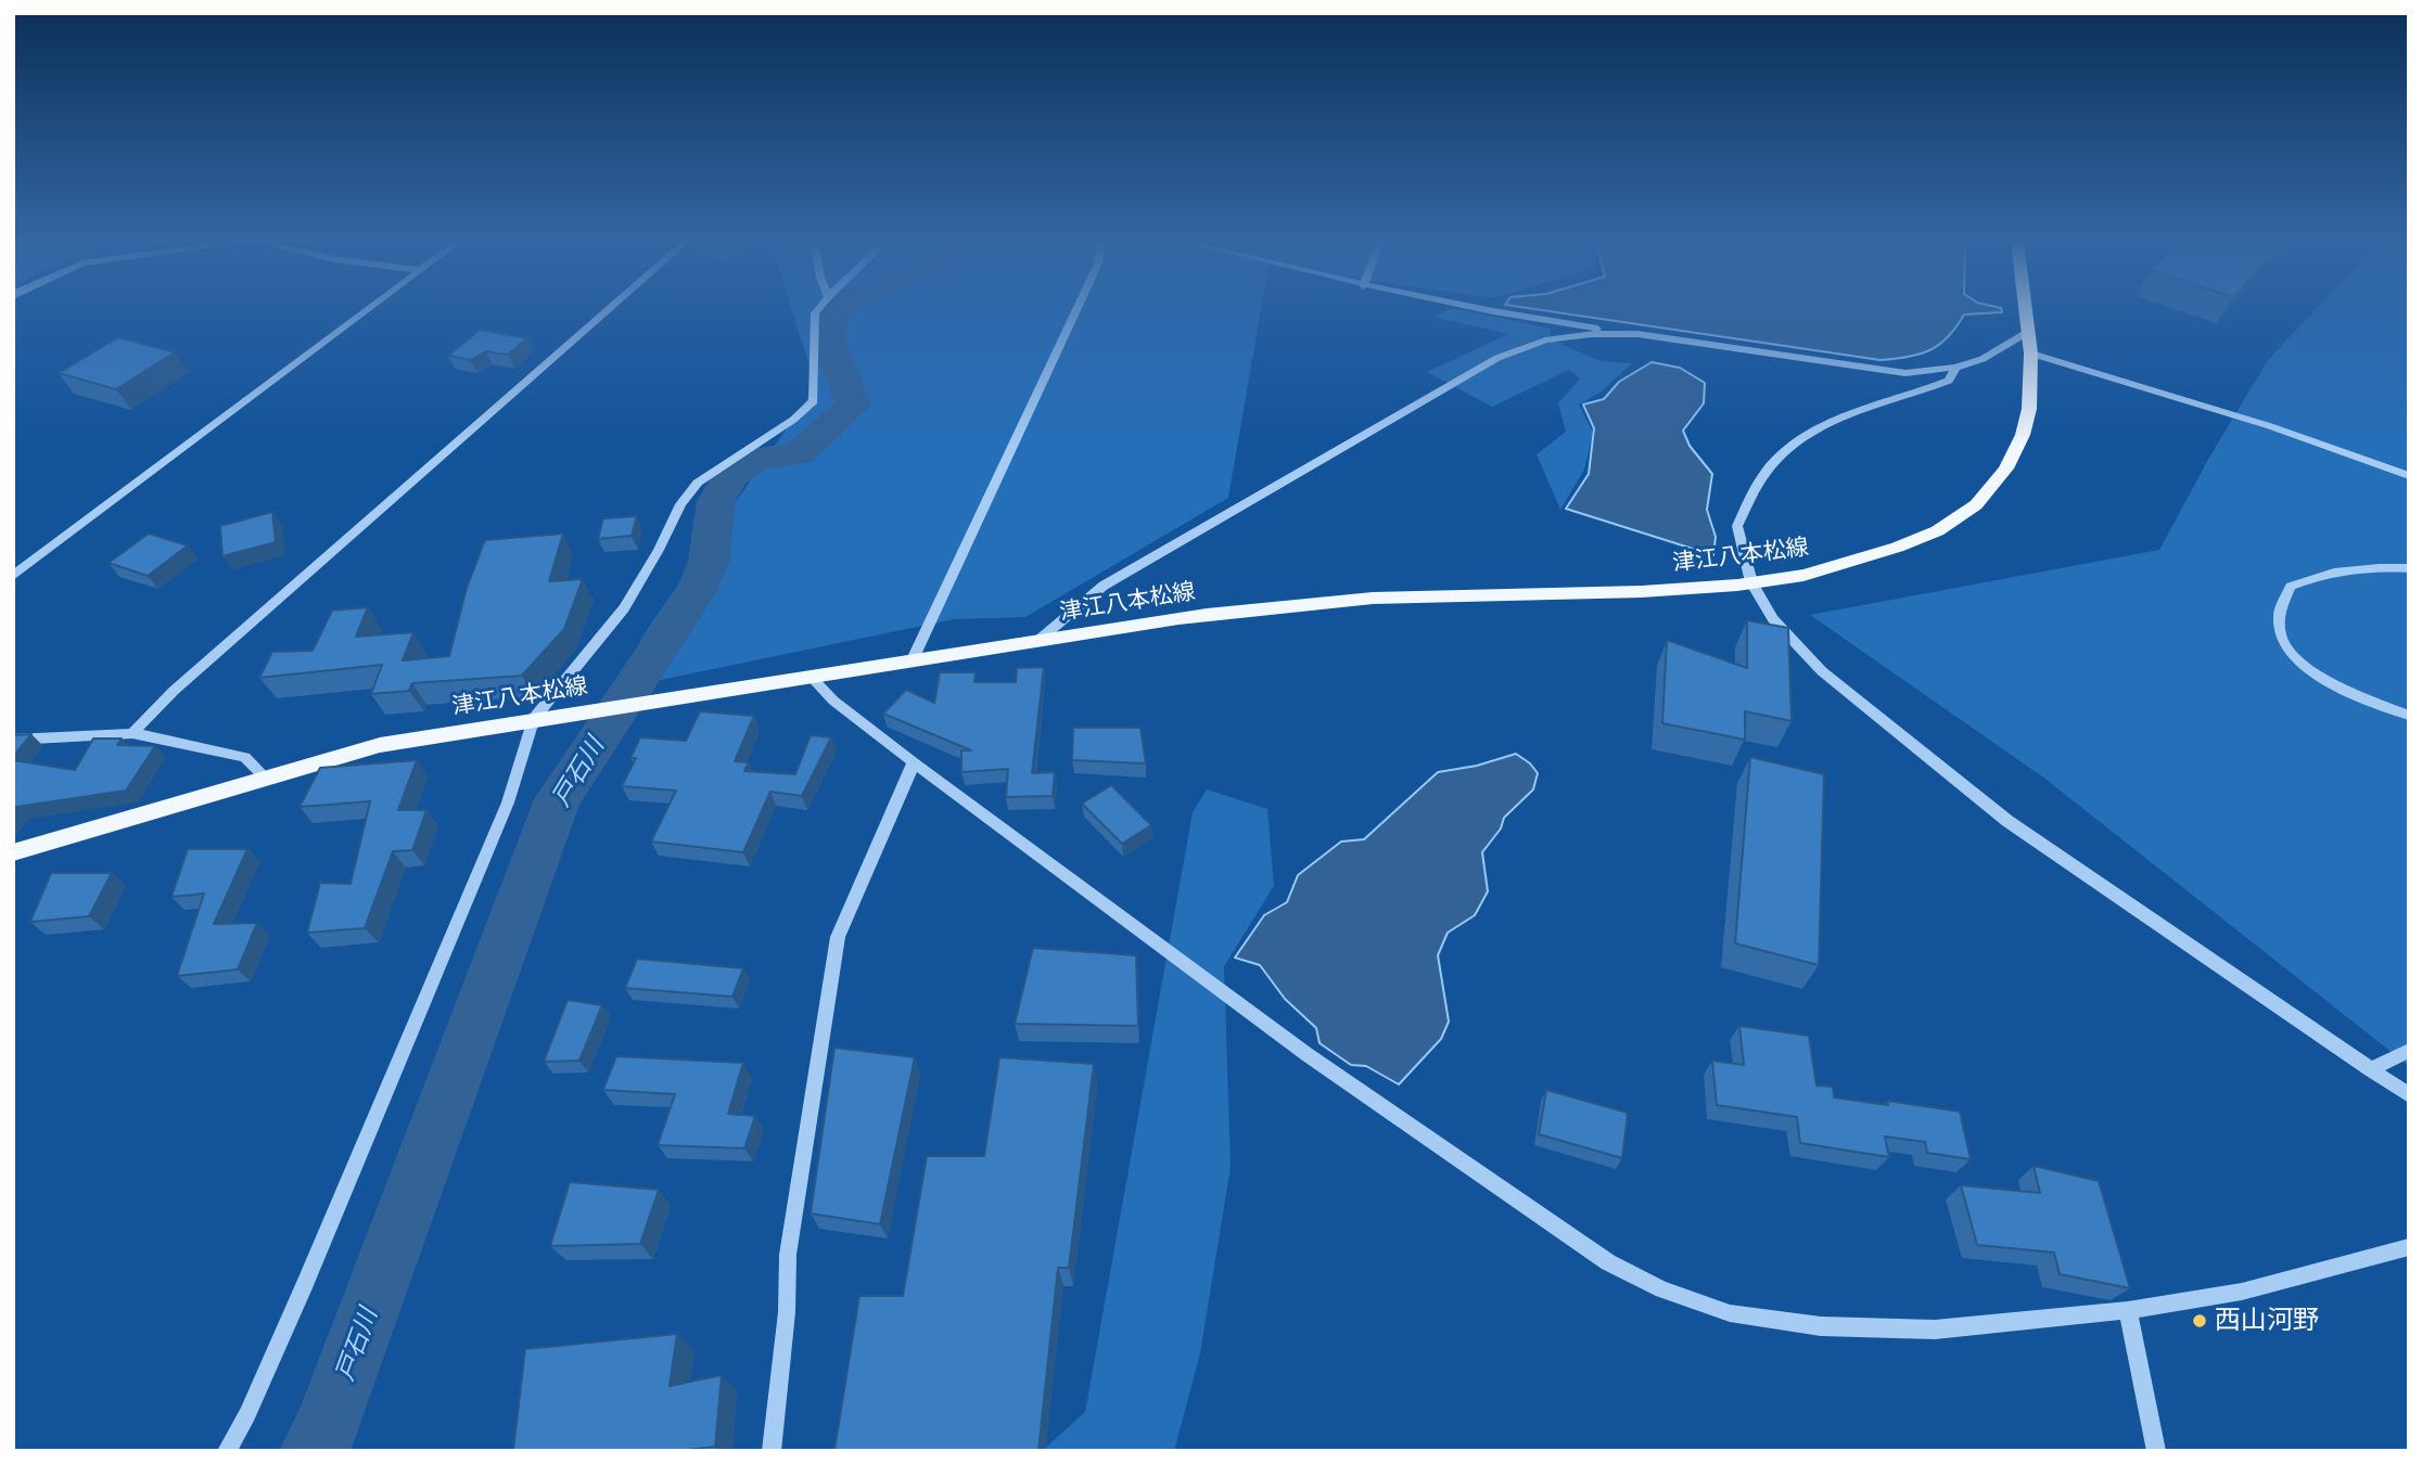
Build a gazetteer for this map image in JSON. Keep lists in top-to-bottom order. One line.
{"streets":{"main road":["津江八本松線"]},"water":["戸石川"],"places":["西山河野"]}
